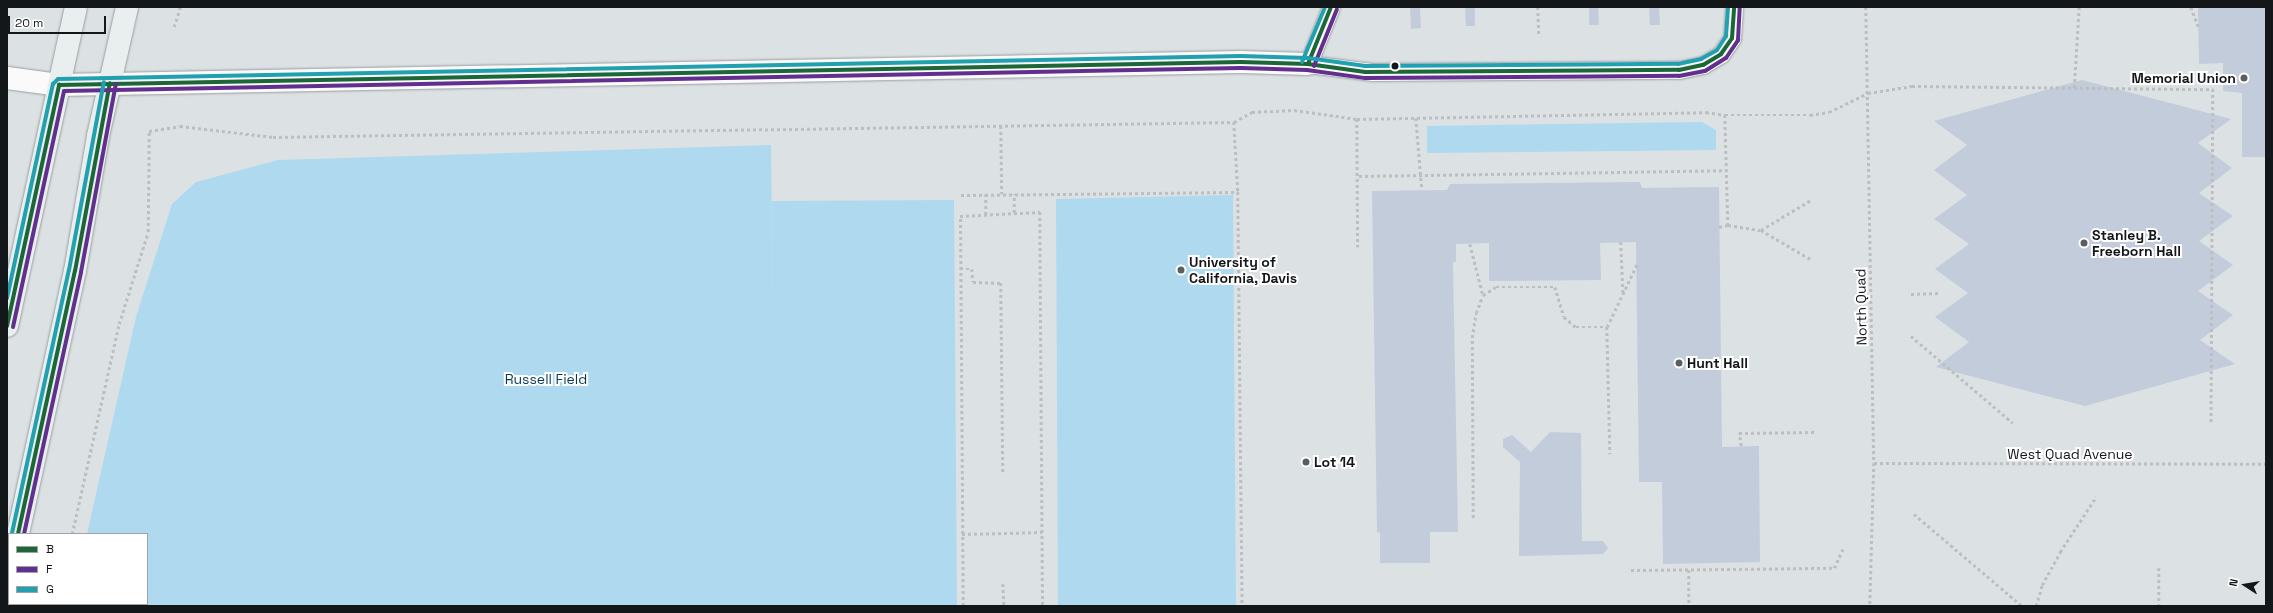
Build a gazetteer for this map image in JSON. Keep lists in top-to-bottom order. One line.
{"streets":{"path":["North Quad","West Quad Avenue"]},"crossings":[["North Quad","West Quad Avenue"]],"parks":["Russell Field"],"places":["Memorial Union","Stanley B. Freeborn Hall","University of California, Davis","Hunt Hall","Lot 14"],"lines":["transit line B","transit line F","transit line G"],"legend":["B","F","G"],"scale_bar":"20 m","north":"left"}
